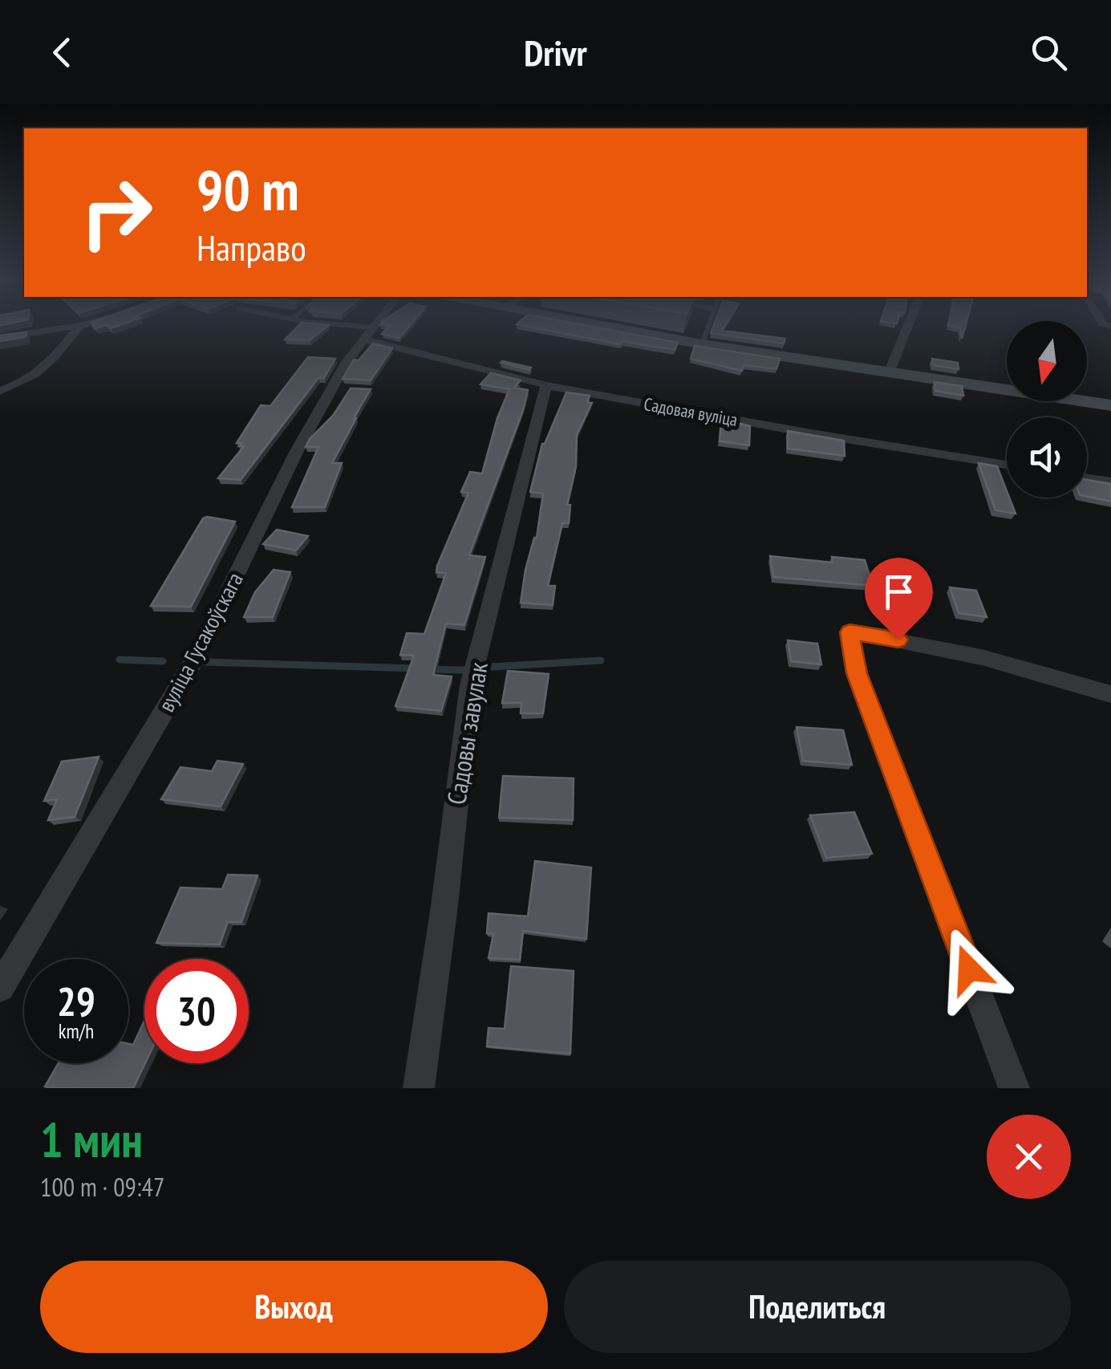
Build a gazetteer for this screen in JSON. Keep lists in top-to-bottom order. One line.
{"streets":{"street":["Садовая вуліца","вуліца Гусакоўскага","Садовы завулак"]},"crossings":[["Садовая вуліца","вуліца Гусакоўскага"],["Садовая вуліца","Садовы завулак"]],"north":"bottom","page":{"header":"Drivr","turn":["90 m","Направо"],"speed":"29 km/h","limit":"30","heading":["1 мин","100 m · 09:47"],"buttons":["Выход","Поделиться"]}}
